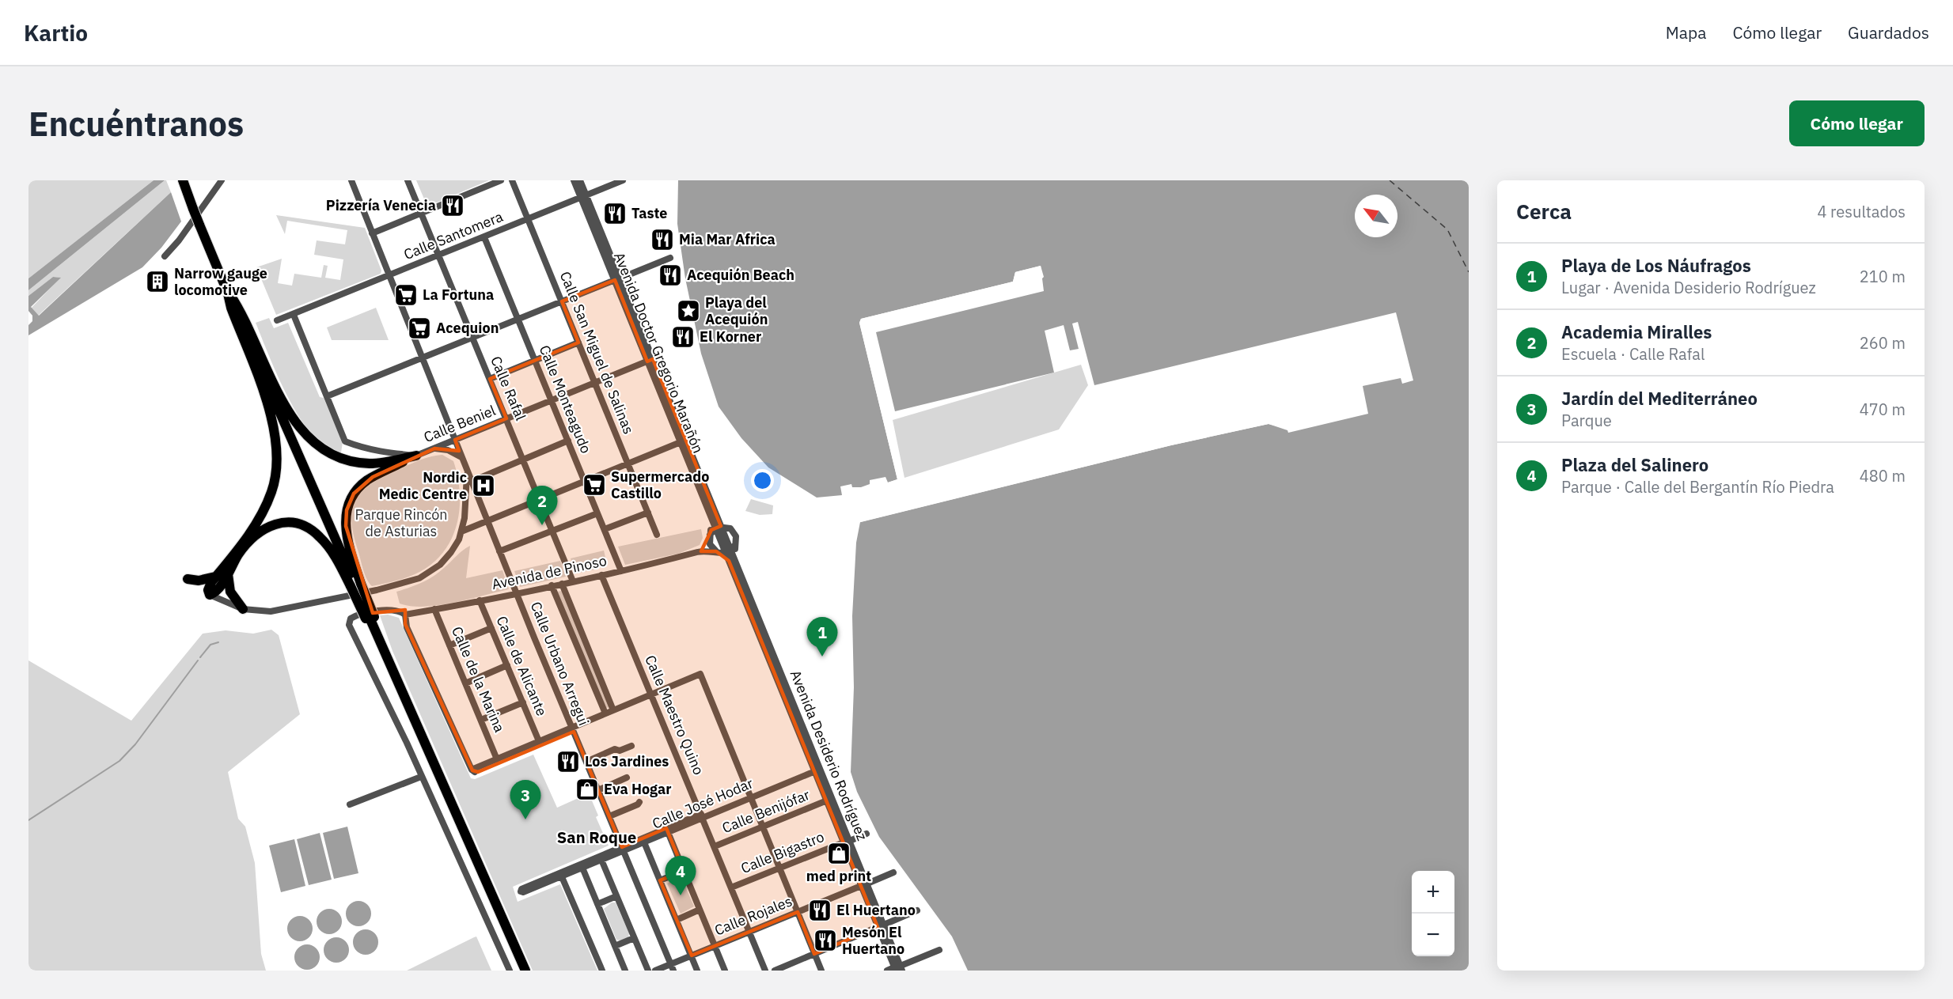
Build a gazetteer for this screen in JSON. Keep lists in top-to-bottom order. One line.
{"streets":{"street":["Calle Santomera","Calle San Miguel de Salinas","Avenida Doctor Gregorio Marañón","Calle Rafal","Calle Monteagudo","Calle Beniel","Avenida de Pinoso","Calle Urbano Arregui","Calle de Alicante","Calle de la Marina","Calle Maestro Quino","Avenida Desiderio Rodríguez","Calle José Hodar","Calle Benijófar","Calle Bigastro","Calle Rojales"]},"crossings":[["Calle Santomera","Calle San Miguel de Salinas"],["Calle Santomera","Avenida Doctor Gregorio Marañón"],["Calle Santomera","Calle Rafal"],["Calle Santomera","Calle Monteagudo"],["Calle Santomera","Calle Urbano Arregui"],["Calle San Miguel de Salinas","Calle Beniel"],["Avenida Doctor Gregorio Marañón","Calle Beniel"],["Avenida Doctor Gregorio Marañón","Avenida de Pinoso"],["Avenida Doctor Gregorio Marañón","Avenida Desiderio Rodríguez"],["Calle Rafal","Calle Beniel"],["Calle Rafal","Avenida de Pinoso"],["Calle Monteagudo","Calle Beniel"],["Calle Monteagudo","Avenida de Pinoso"],["Calle Beniel","Calle Urbano Arregui"],["Avenida de Pinoso","Calle Urbano Arregui"],["Avenida de Pinoso","Calle de Alicante"],["Avenida de Pinoso","Calle de la Marina"],["Avenida de Pinoso","Calle Maestro Quino"],["Calle Urbano Arregui","Calle José Hodar"],["Calle Urbano Arregui","Calle Rojales"],["Calle Maestro Quino","Calle José Hodar"],["Calle Maestro Quino","Calle Benijófar"],["Calle Maestro Quino","Calle Bigastro"],["Calle Maestro Quino","Calle Rojales"],["Avenida Desiderio Rodríguez","Calle José Hodar"],["Avenida Desiderio Rodríguez","Calle Benijófar"],["Avenida Desiderio Rodríguez","Calle Bigastro"],["Avenida Desiderio Rodríguez","Calle Rojales"]],"districts":["San Roque"],"parks":["Parque Rincón de Asturias"],"places":{"restaurant":["Pizzería Venecia","Taste","Mia Mar Africa","Acequión Beach","El Korner","Los Jardines","El Huertano","Mesón El Huertano"],"building":["Narrow gauge locomotive"],"supermarket":["La Fortuna","Acequion","Supermercado Castillo"],"place":["Playa del Acequión"],"hospital":["Nordic Medic Centre"],"shop":["Eva Hogar","med print"]},"north":"top left","page":{"header":"Kartio","nav":["Mapa","Cómo llegar","Guardados"],"buttons":"Cómo llegar","title":"Encuéntranos","heading":["Cerca","4 resultados"],"list":[{"mark":"1","name":"Playa de Los Náufragos","note":"Lugar · Avenida Desiderio Rodríguez","value":"210 m"},{"mark":"2","name":"Academia Miralles","note":"Escuela · Calle Rafal","value":"260 m"},{"mark":"3","name":"Jardín del Mediterráneo","note":"Parque","value":"470 m"},{"mark":"4","name":"Plaza del Salinero","note":"Parque · Calle del Bergantín Río Piedra","value":"480 m"}],"pins":["2","1","3","4"],"map_buttons":["+","−"]}}
